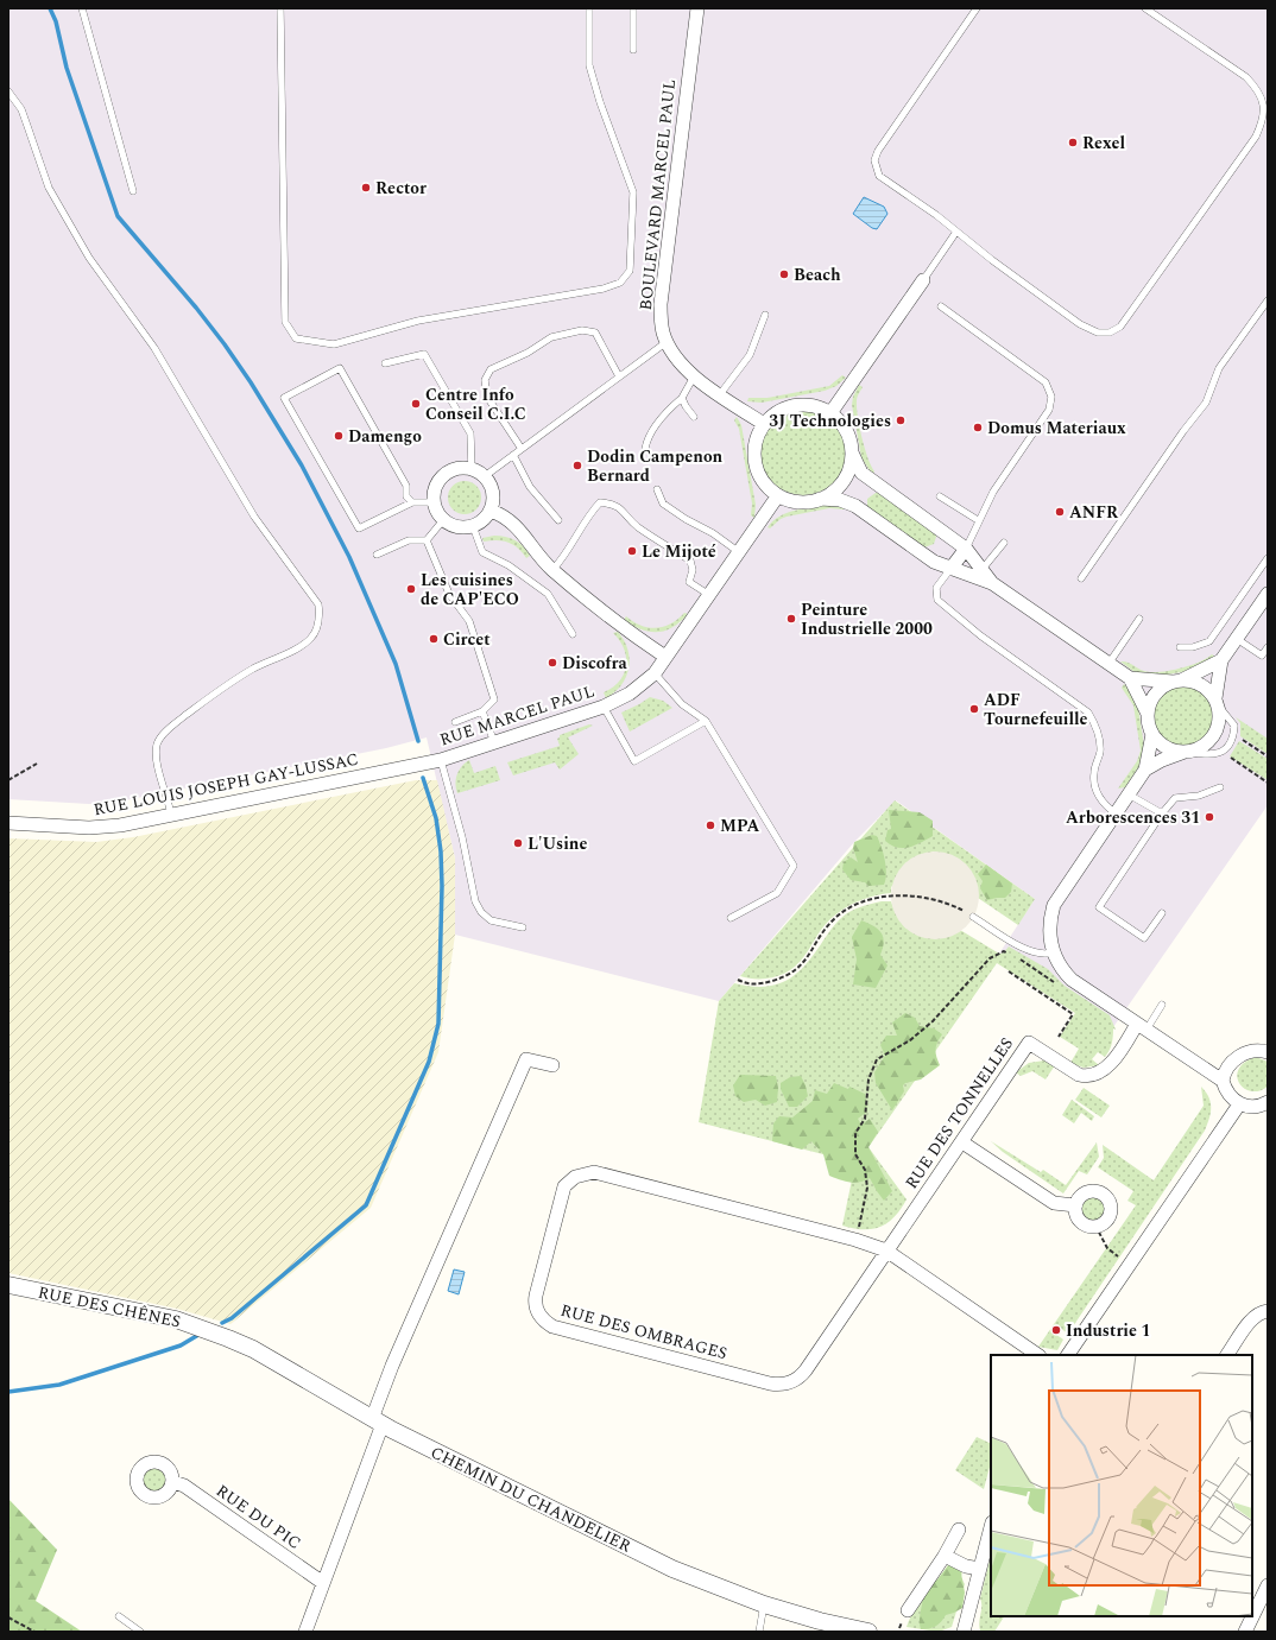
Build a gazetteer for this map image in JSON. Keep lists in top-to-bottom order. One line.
{"streets":{"street":["BOULEVARD MARCEL PAUL","RUE MARCEL PAUL","RUE LOUIS JOSEPH GAY-LUSSAC","RUE DES TONNELLES","RUE DES CHÊNES","RUE DES OMBRAGES","CHEMIN DU CHANDELIER","RUE DU PIC"]},"crossings":[["BOULEVARD MARCEL PAUL","RUE MARCEL PAUL"],["RUE MARCEL PAUL","RUE LOUIS JOSEPH GAY-LUSSAC"],["RUE DES TONNELLES","RUE DES OMBRAGES"],["RUE DES CHÊNES","CHEMIN DU CHANDELIER"]],"places":["Rexel","Rector","Beach","Centre Info Conseil C.I.C","3J Technologies","Domus Materiaux","Damengo","Dodin Campenon Bernard","ANFR","Le Mijoté","Les cuisines de CAP'ECO","Peinture Industrielle 2000","Circet","Discofra","ADF Tournefeuille","Arborescences 31","MPA","L'Usine","Industrie 1"]}
